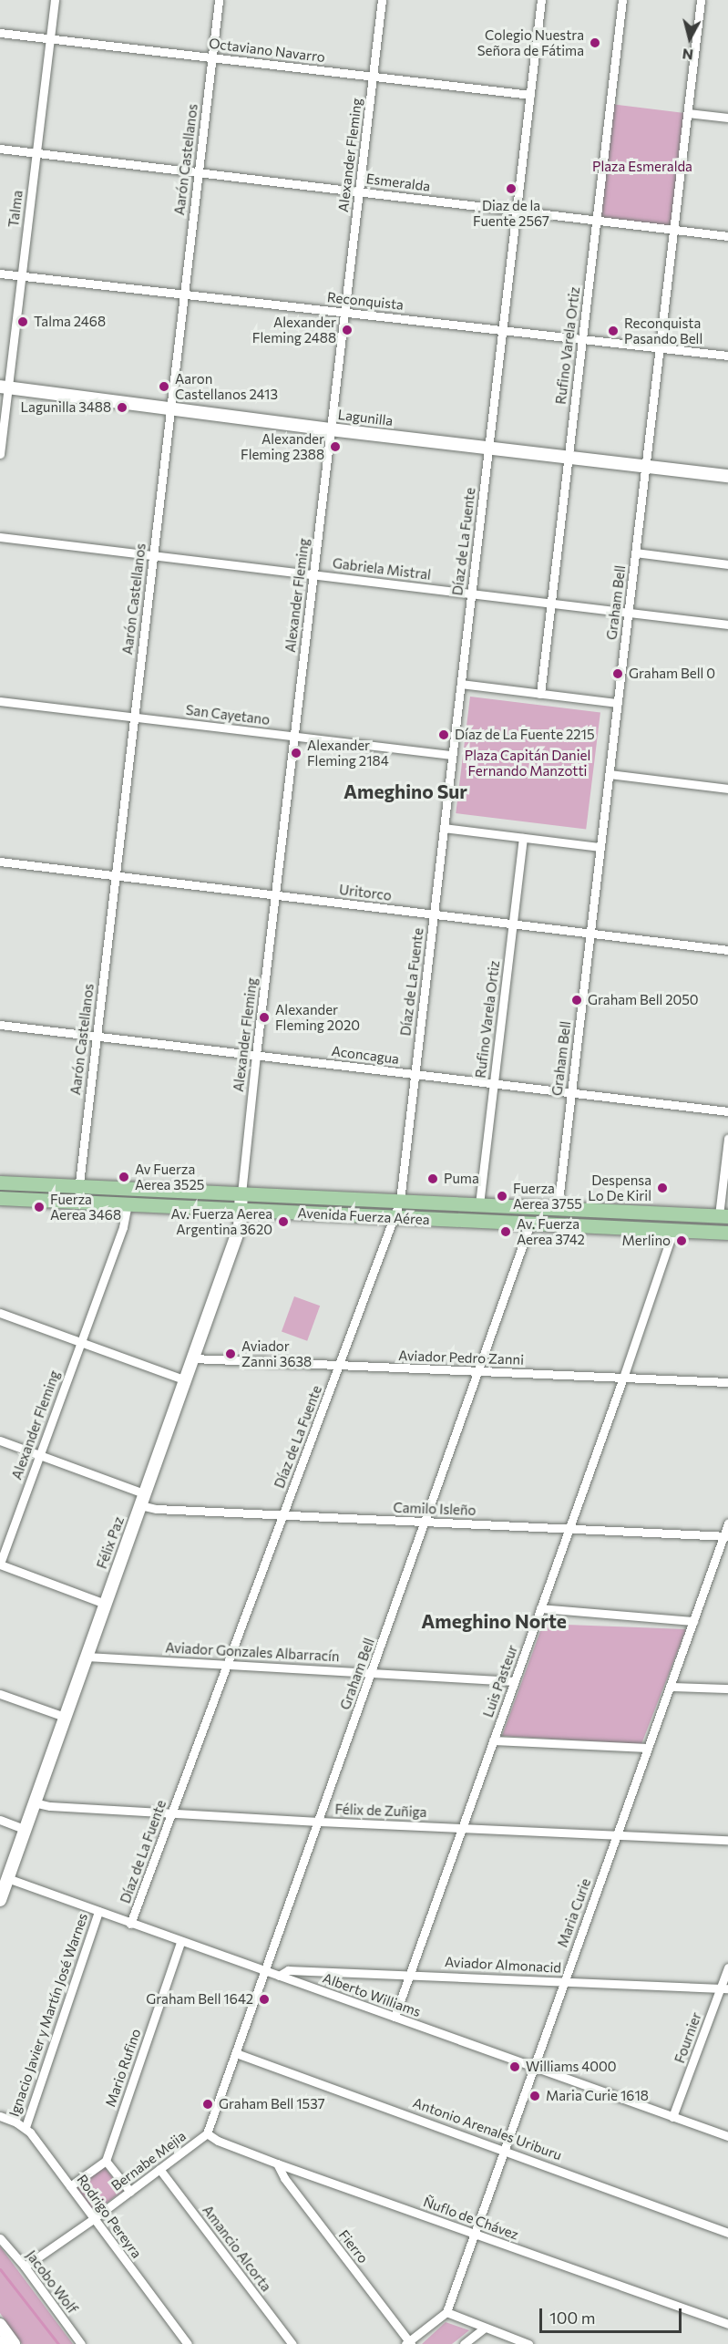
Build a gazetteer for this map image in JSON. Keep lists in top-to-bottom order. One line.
{"streets":{"main road":["Lagunilla","Avenida Fuerza Aérea","Félix Paz"],"street":["Octaviano Navarro","Alexander Fleming","Aarón Castellanos","Esmeralda","Talma","Reconquista","Rufino Varela Ortiz","Díaz de La Fuente","Gabriela Mistral","Graham Bell","San Cayetano","Uritorco","Aconcagua","Aviador Pedro Zanni","Camilo Isleño","Aviador Gonzales Albarracín","Luis Pasteur","Félix de Zuñiga","Maria Curie","Aviador Almonacid","Alberto Williams","Ignacio Javier y Martín José Warnes","Fournier","Mario Rufino","Antonio Arenales Uriburu","Bernabe Mejia","Rodrigo Pereyra","Ñuflo de Chávez","Fierro","Amancio Alcorta","Jacobo Wolf"]},"crossings":[["Octaviano Navarro","Alexander Fleming"],["Octaviano Navarro","Aarón Castellanos"],["Octaviano Navarro","Talma"],["Octaviano Navarro","Díaz de La Fuente"],["Alexander Fleming","Esmeralda"],["Alexander Fleming","Reconquista"],["Alexander Fleming","Lagunilla"],["Alexander Fleming","Gabriela Mistral"],["Alexander Fleming","San Cayetano"],["Alexander Fleming","Uritorco"],["Alexander Fleming","Aconcagua"],["Alexander Fleming","Avenida Fuerza Aérea"],["Alexander Fleming","Camilo Isleño"],["Alexander Fleming","Félix Paz"],["Aarón Castellanos","Esmeralda"],["Aarón Castellanos","Reconquista"],["Aarón Castellanos","Lagunilla"],["Aarón Castellanos","Gabriela Mistral"],["Aarón Castellanos","San Cayetano"],["Aarón Castellanos","Uritorco"],["Aarón Castellanos","Aconcagua"],["Aarón Castellanos","Avenida Fuerza Aérea"],["Esmeralda","Talma"],["Esmeralda","Rufino Varela Ortiz"],["Esmeralda","Díaz de La Fuente"],["Esmeralda","Graham Bell"],["Talma","Reconquista"],["Talma","Lagunilla"],["Reconquista","Rufino Varela Ortiz"],["Reconquista","Díaz de La Fuente"],["Reconquista","Graham Bell"],["Rufino Varela Ortiz","Lagunilla"],["Rufino Varela Ortiz","Gabriela Mistral"],["Rufino Varela Ortiz","Uritorco"],["Rufino Varela Ortiz","Aconcagua"],["Rufino Varela Ortiz","Avenida Fuerza Aérea"],["Lagunilla","Díaz de La Fuente"],["Lagunilla","Graham Bell"],["Díaz de La Fuente","Gabriela Mistral"],["Díaz de La Fuente","San Cayetano"],["Díaz de La Fuente","Uritorco"],["Díaz de La Fuente","Aconcagua"],["Díaz de La Fuente","Avenida Fuerza Aérea"],["Díaz de La Fuente","Aviador Pedro Zanni"],["Díaz de La Fuente","Camilo Isleño"],["Díaz de La Fuente","Aviador Gonzales Albarracín"],["Díaz de La Fuente","Félix de Zuñiga"],["Díaz de La Fuente","Alberto Williams"],["Gabriela Mistral","Graham Bell"],["Graham Bell","Uritorco"],["Graham Bell","Aconcagua"],["Graham Bell","Avenida Fuerza Aérea"],["Graham Bell","Aviador Pedro Zanni"],["Graham Bell","Camilo Isleño"],["Graham Bell","Aviador Gonzales Albarracín"],["Graham Bell","Félix de Zuñiga"],["Graham Bell","Alberto Williams"],["Graham Bell","Antonio Arenales Uriburu"],["Graham Bell","Bernabe Mejia"],["Graham Bell","Ñuflo de Chávez"],["Avenida Fuerza Aérea","Félix Paz"],["Avenida Fuerza Aérea","Luis Pasteur"],["Aviador Pedro Zanni","Félix Paz"],["Aviador Pedro Zanni","Luis Pasteur"],["Camilo Isleño","Félix Paz"],["Camilo Isleño","Luis Pasteur"],["Camilo Isleño","Maria Curie"],["Félix Paz","Aviador Gonzales Albarracín"],["Félix Paz","Félix de Zuñiga"],["Félix Paz","Alberto Williams"],["Aviador Gonzales Albarracín","Luis Pasteur"],["Luis Pasteur","Félix de Zuñiga"],["Luis Pasteur","Aviador Almonacid"],["Luis Pasteur","Alberto Williams"],["Félix de Zuñiga","Maria Curie"],["Maria Curie","Aviador Almonacid"],["Maria Curie","Alberto Williams"],["Maria Curie","Antonio Arenales Uriburu"],["Maria Curie","Ñuflo de Chávez"],["Aviador Almonacid","Alberto Williams"],["Aviador Almonacid","Fournier"],["Alberto Williams","Ignacio Javier y Martín José Warnes"],["Alberto Williams","Fournier"],["Alberto Williams","Mario Rufino"],["Ignacio Javier y Martín José Warnes","Rodrigo Pereyra"],["Bernabe Mejia","Rodrigo Pereyra"],["Bernabe Mejia","Ñuflo de Chávez"],["Bernabe Mejia","Amancio Alcorta"],["Bernabe Mejia","Jacobo Wolf"],["Ñuflo de Chávez","Fierro"]],"districts":["Ameghino Sur","Ameghino Norte"],"parks":["Plaza Esmeralda","Plaza Capitán Daniel Fernando Manzotti"],"places":["Colegio Nuestra Señora de Fátima","Diaz de la Fuente 2567","Talma 2468","Alexander Fleming 2488","Reconquista Pasando Bell","Aaron Castellanos 2413","Lagunilla 3488","Alexander Fleming 2388","Graham Bell 0","Díaz de La Fuente 2215","Alexander Fleming 2184","Graham Bell 2050","Alexander Fleming 2020","Av Fuerza Aerea 3525","Puma","Despensa Lo De Kiril","Fuerza Aerea 3755","Fuerza Aerea 3468","Av. Fuerza Aerea Argentina 3620","Av. Fuerza Aerea 3742","Merlino","Aviador Zanni 3638","Graham Bell 1642","Williams 4000","Maria Curie 1618","Graham Bell 1537"],"scale_bar":"100 m","north":"bottom"}
